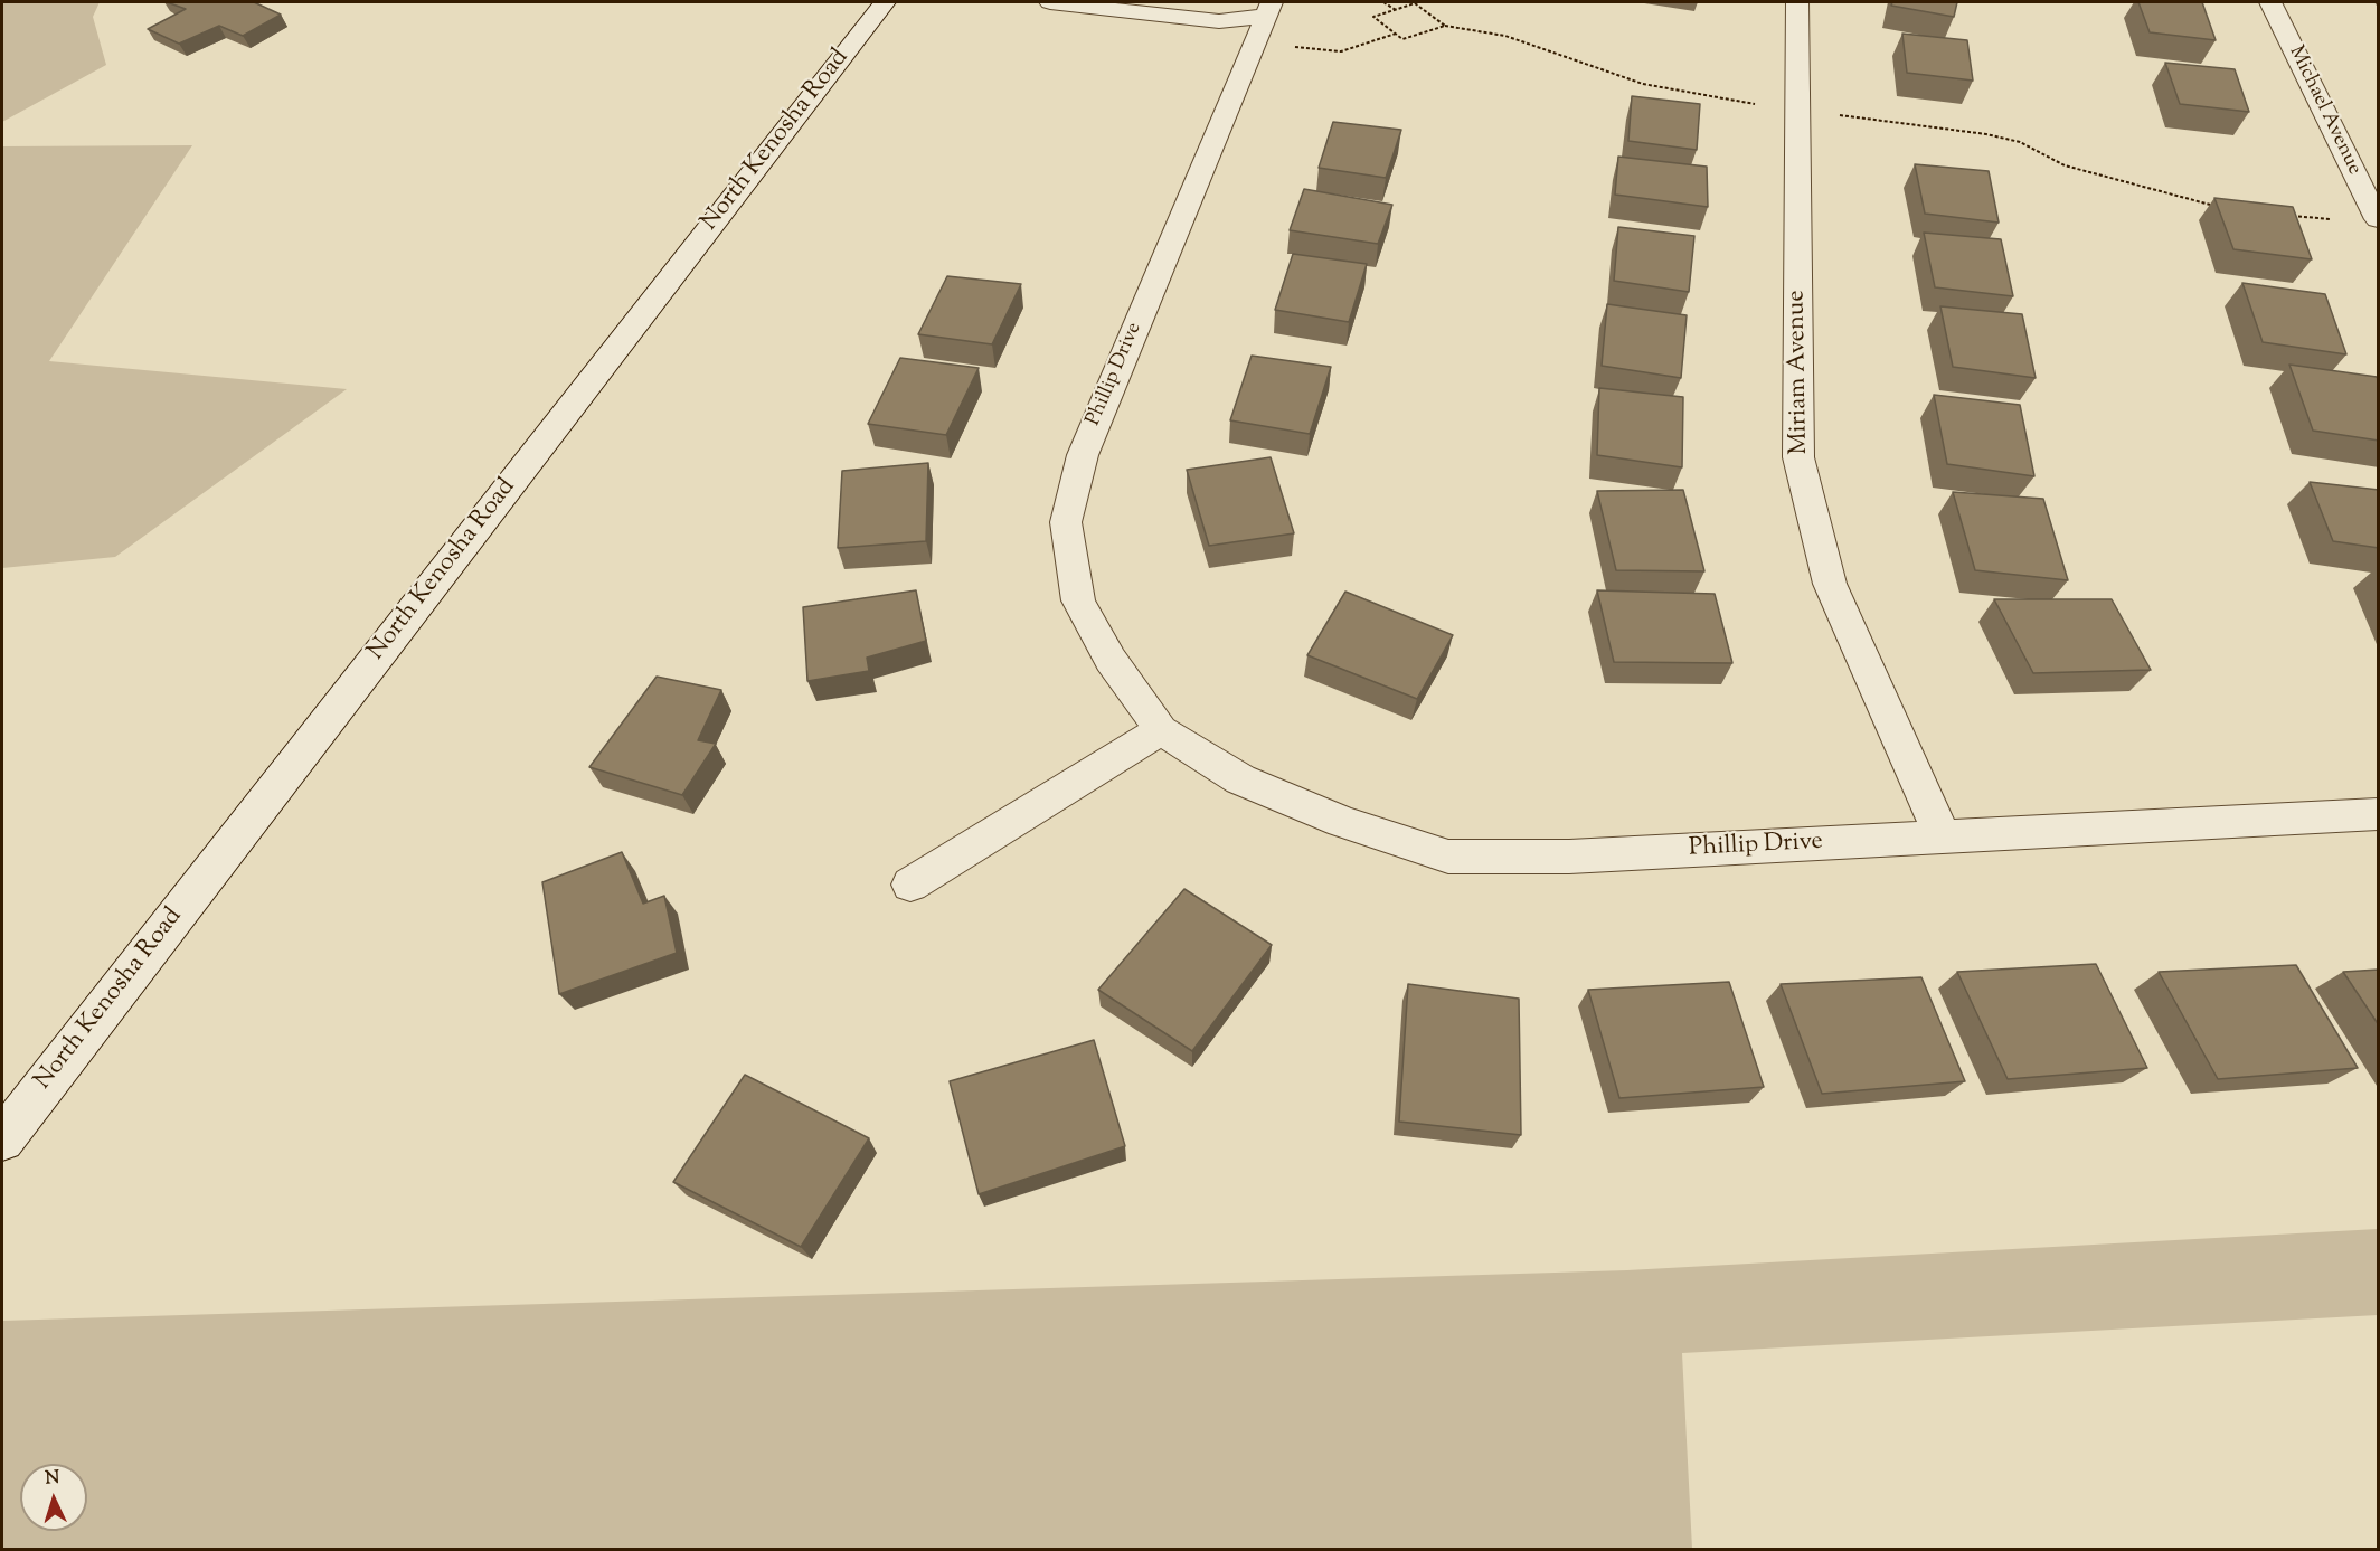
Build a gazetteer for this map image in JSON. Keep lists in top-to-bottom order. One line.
{"streets":{"street":["Michael Avenue","North Kenosha Road","Miriam Avenue","Phillip Drive"]},"crossings":[["Miriam Avenue","Phillip Drive"]],"north":"top"}
